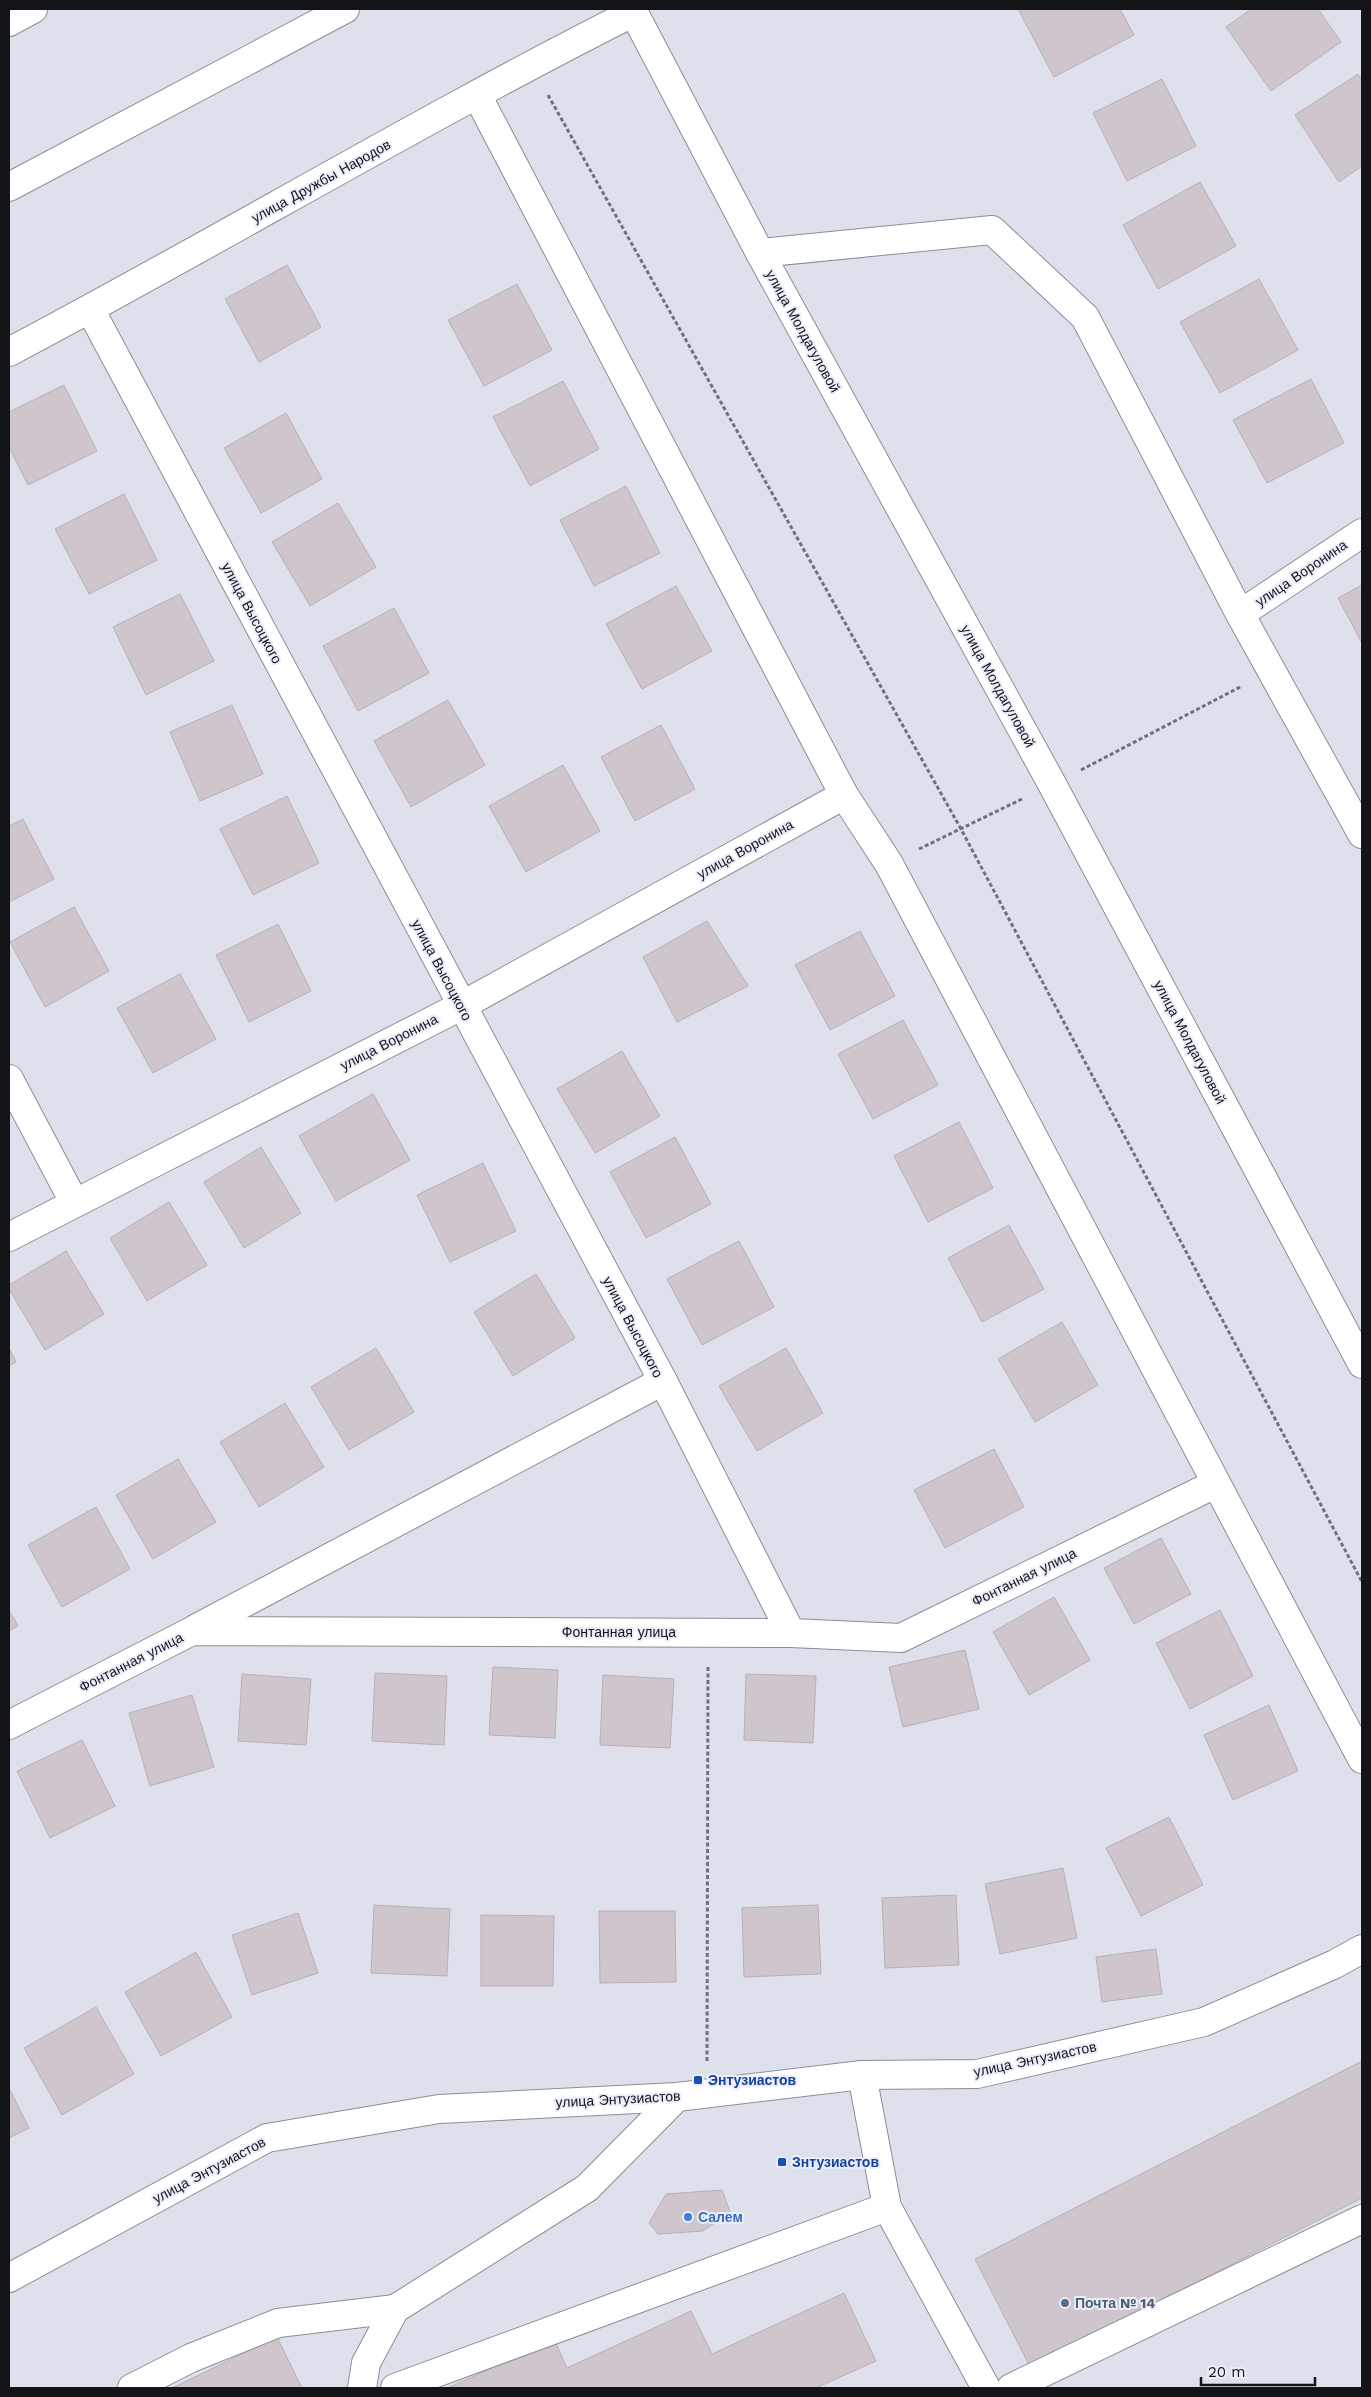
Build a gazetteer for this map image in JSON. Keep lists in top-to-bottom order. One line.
{"streets":{"street":["улица Дружбы Народов","улица Молдагуловой","улица Воронина","улица Высоцкого","Фонтанная улица","улица Энтузиастов"]},"crossings":[["улица Дружбы Народов","улица Молдагуловой"],["улица Дружбы Народов","улица Высоцкого"],["улица Воронина","улица Высоцкого"],["улица Высоцкого","Фонтанная улица"]],"places":{"transit":["Энтузиастов","Знтузиастов"],"other":["Салем","Почта № 14"]},"scale_bar":"20 m"}
